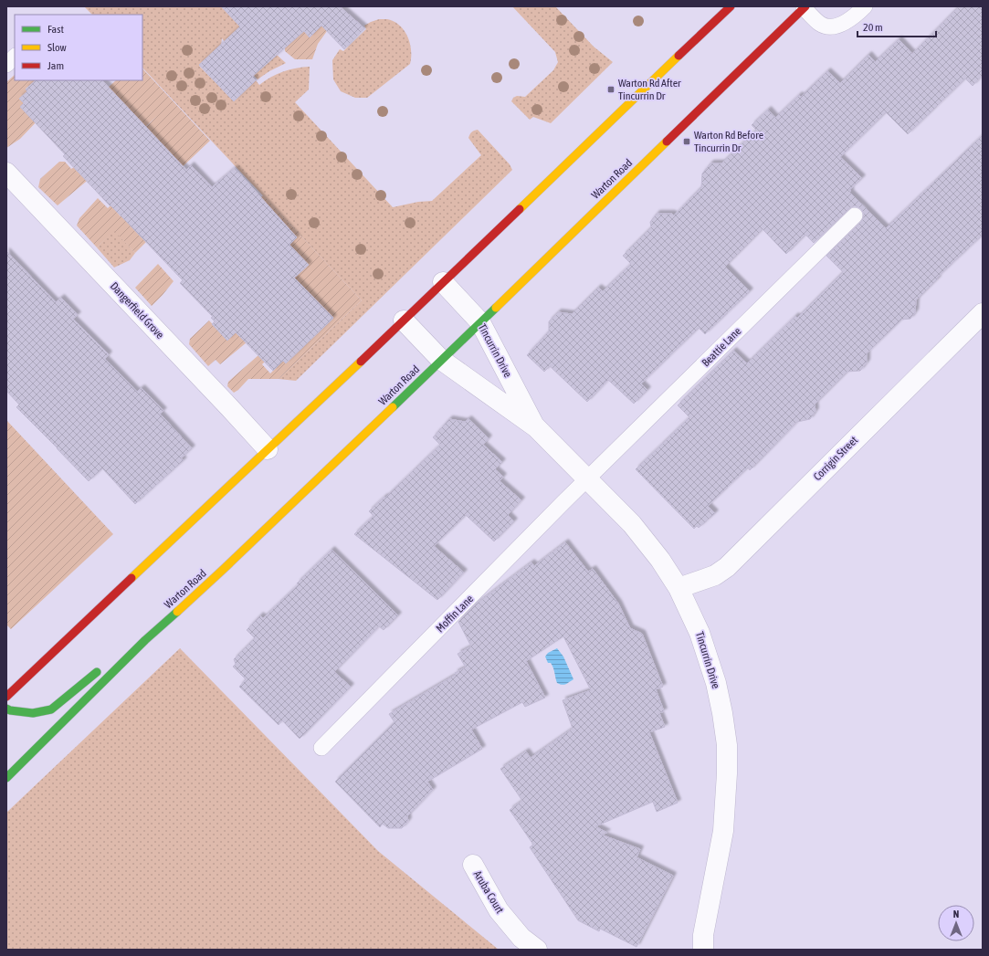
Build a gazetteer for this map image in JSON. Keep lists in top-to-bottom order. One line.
{"streets":{"main road":["Warton Road"],"street":["Dangerfield Grove","Tincurrin Drive","Corrigin Street","Aruba Court"],"lane":["Beattie Lane","Moffin Lane"]},"crossings":[["Warton Road","Tincurrin Drive"],["Beattie Lane","Tincurrin Drive"],["Beattie Lane","Moffin Lane"],["Tincurrin Drive","Corrigin Street"],["Tincurrin Drive","Moffin Lane"]],"places":{"transit":["Warton Rd After Tincurrin Dr","Warton Rd Before Tincurrin Dr"]},"legend":["Fast","Slow","Jam"],"scale_bar":"20 m","north":"top"}
